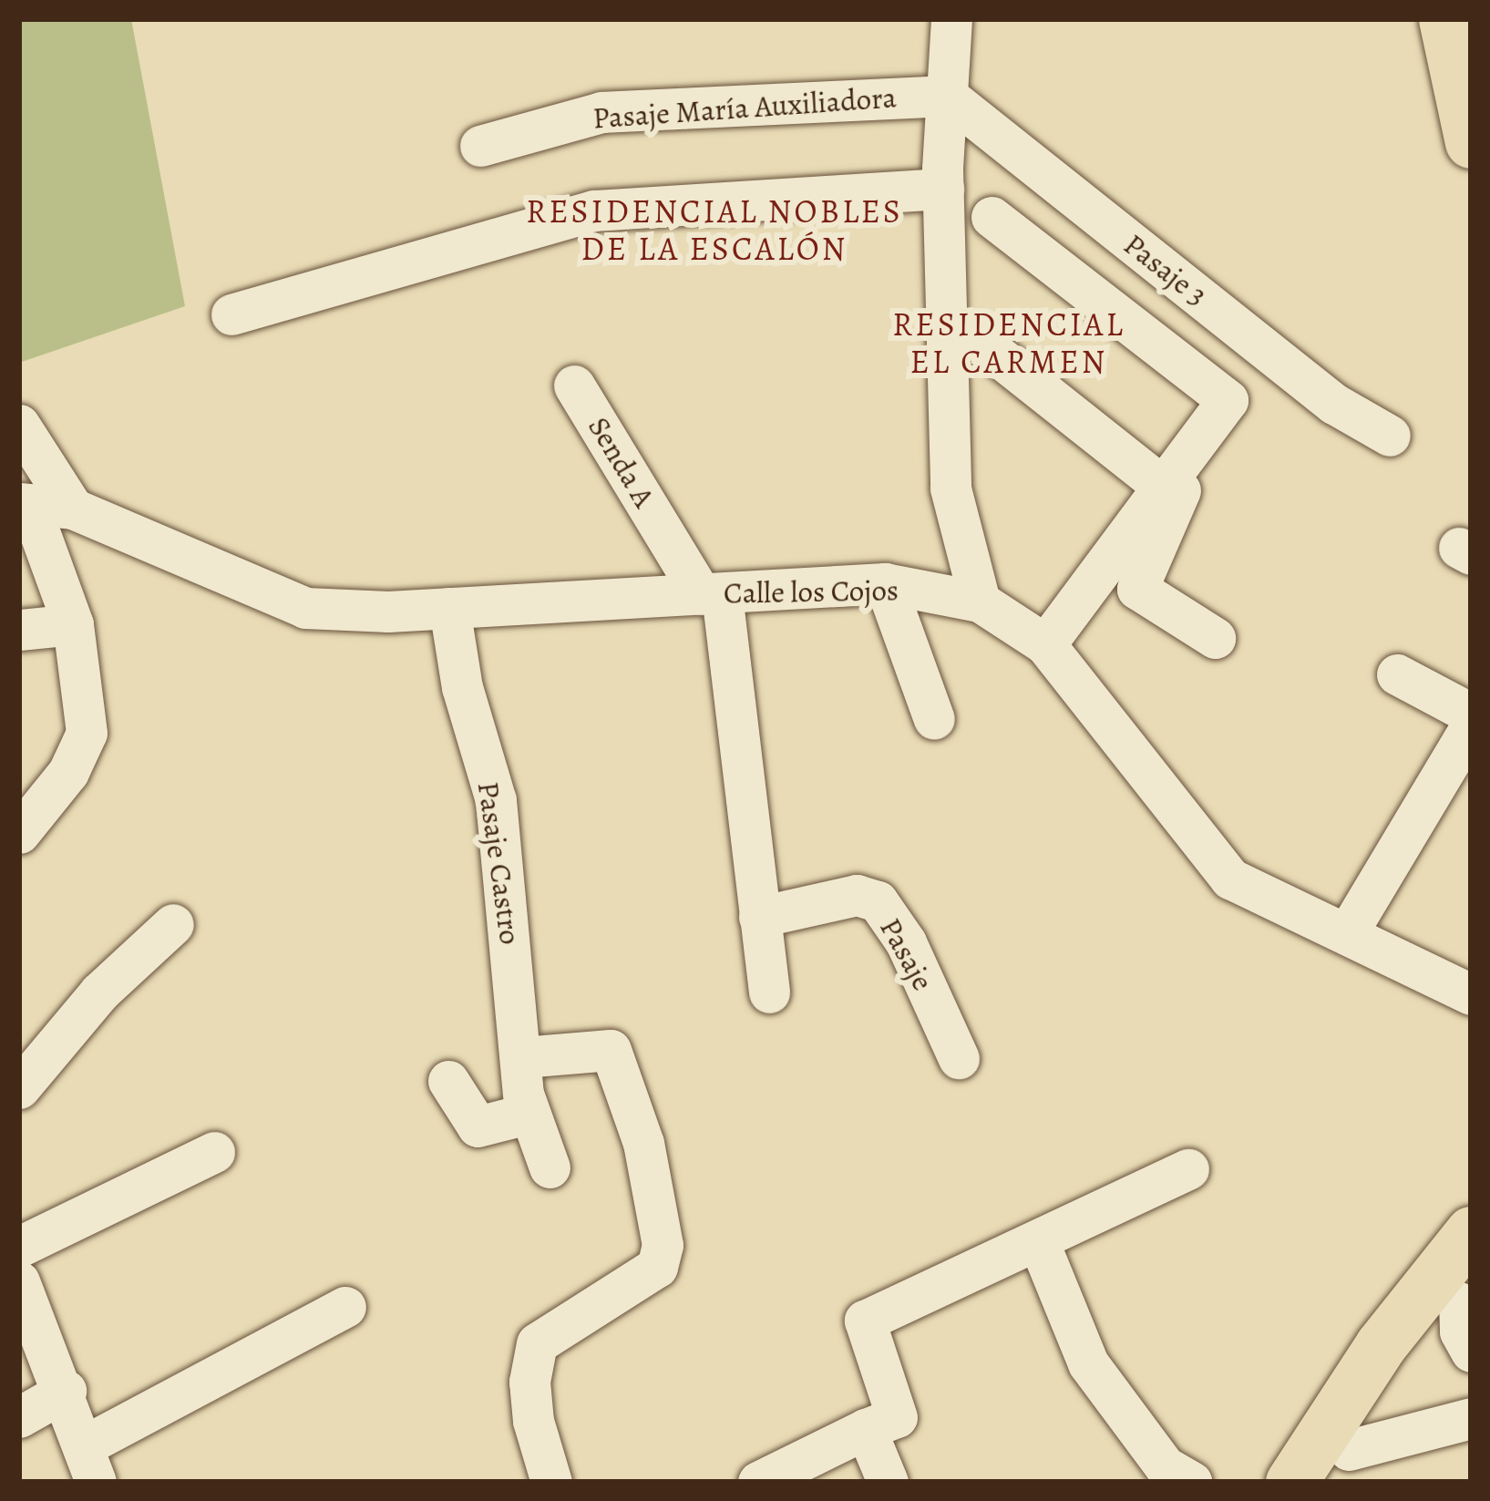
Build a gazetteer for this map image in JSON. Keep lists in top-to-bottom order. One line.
{"streets":{"street":["Pasaje María Auxiliadora","Pasaje 3","Senda A","Calle los Cojos","Pasaje Castro","Pasaje"]},"crossings":[["Pasaje María Auxiliadora","Pasaje 3"],["Senda A","Calle los Cojos"],["Calle los Cojos","Pasaje Castro"]],"districts":["RESIDENCIAL NOBLES DE LA ESCALÓN","RESIDENCIAL EL CARMEN"]}
